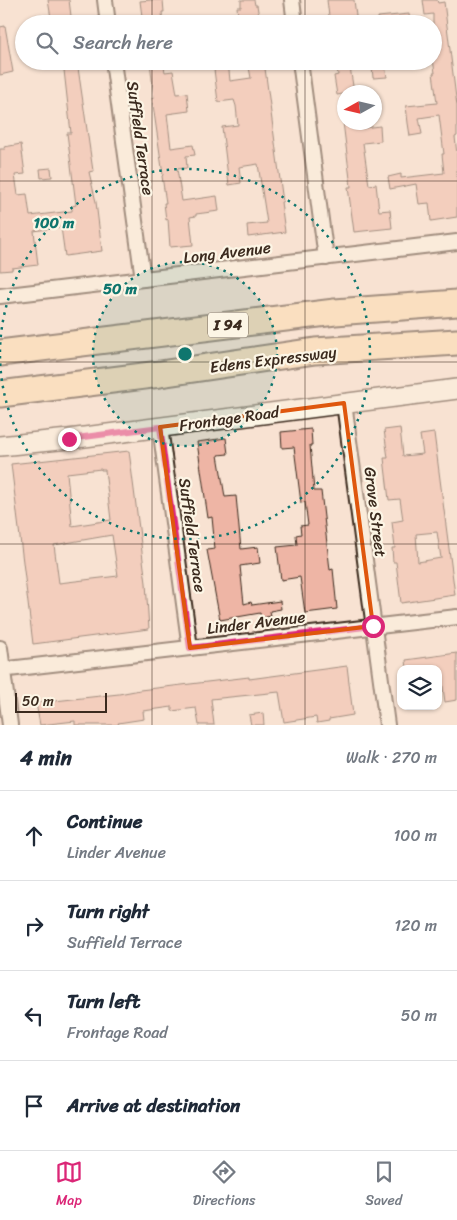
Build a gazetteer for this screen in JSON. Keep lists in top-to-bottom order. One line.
{"streets":{"highway":["I 94","Edens Expressway"],"street":["Suffield Terrace","Long Avenue","Frontage Road","Grove Street","Linder Avenue"]},"crossings":[["Suffield Terrace","Long Avenue"],["Suffield Terrace","Frontage Road"],["Suffield Terrace","Linder Avenue"],["Frontage Road","Grove Street"],["Grove Street","Linder Avenue"]],"scale_bar":"50 m","north":"left","page":{"search":"Search here","scale":"50 m","heading":["4 min","Walk · 270 m"],"list":[["Continue","Linder Avenue","100 m"],["Turn right","Suffield Terrace","120 m"],["Turn left","Frontage Road","50 m"],"Arrive at destination"],"nav":["Map","Directions","Saved"]},"rings":["100 m","50 m"]}
